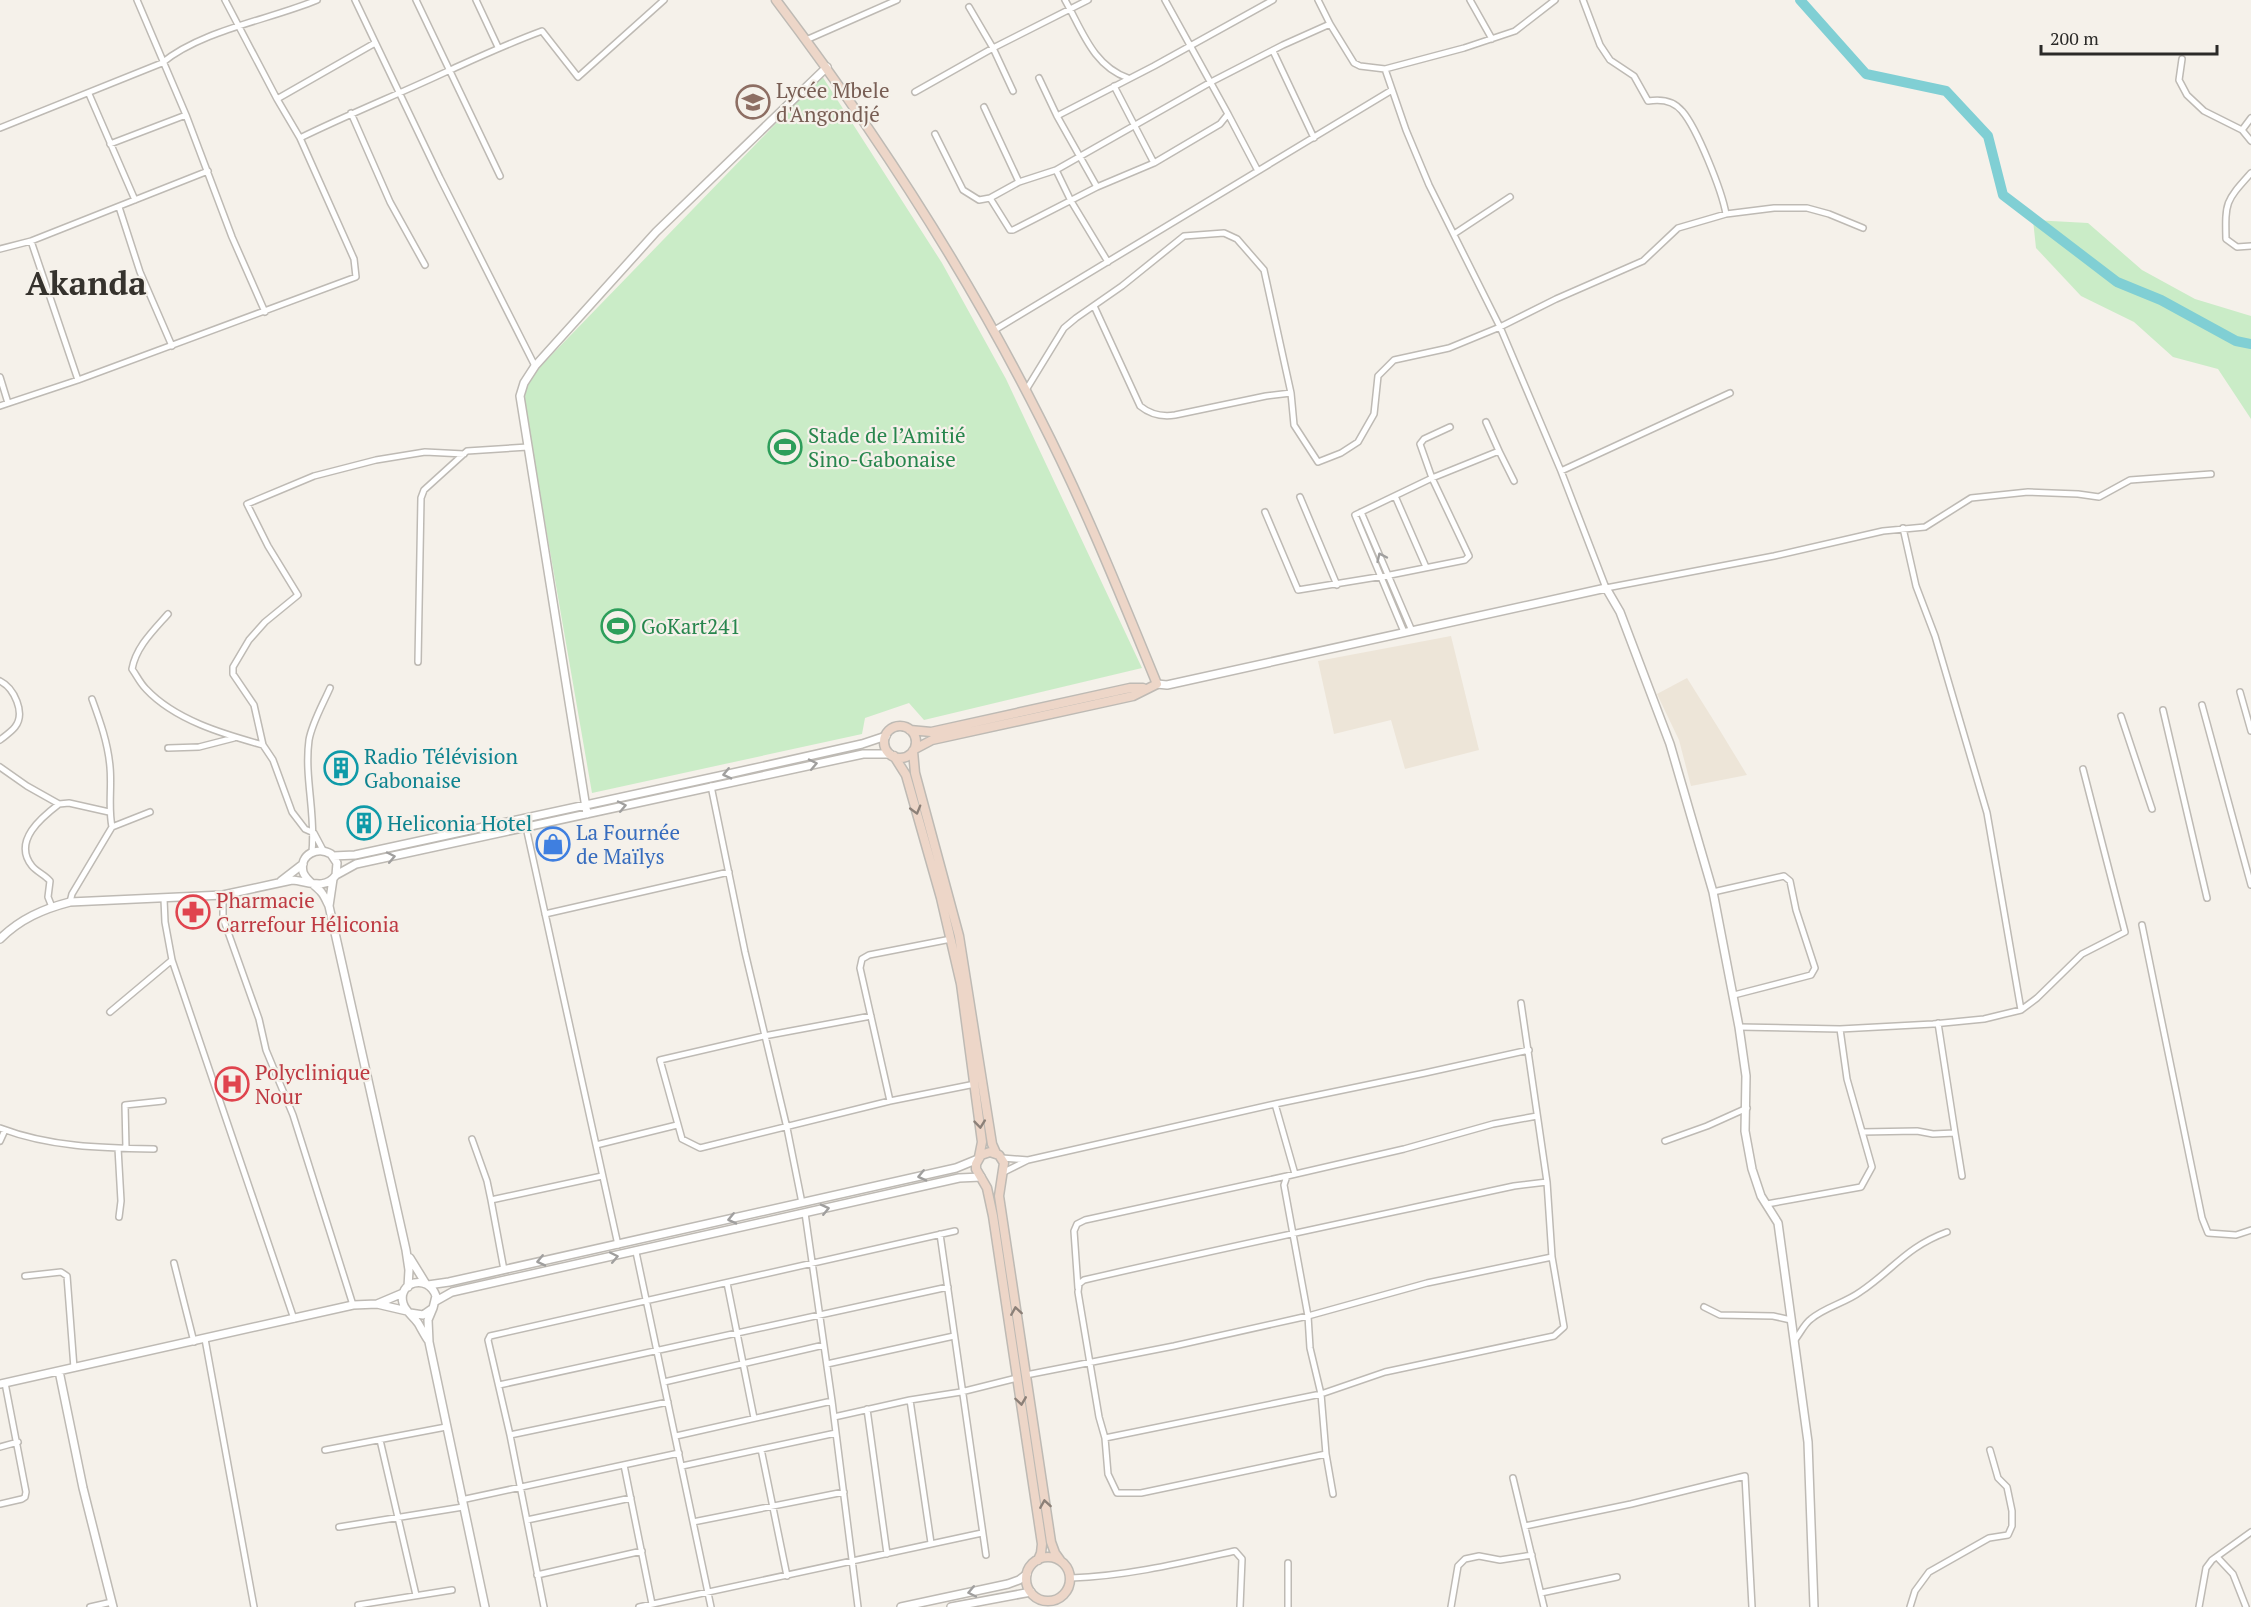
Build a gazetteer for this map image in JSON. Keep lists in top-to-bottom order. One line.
{"districts":["Akanda"],"places":{"school or university":["Lycée Mbele d'Angondjé"],"sports":["Stade de l’Amitié Sino-Gabonaise","GoKart241"],"building":["Radio Télévision Gabonaise","Heliconia Hotel"],"shop":["La Fournée de Maïlys"],"pharmacy":["Pharmacie Carrefour Héliconia"],"hospital":["Polyclinique Nour"]},"scale_bar":"200 m"}
